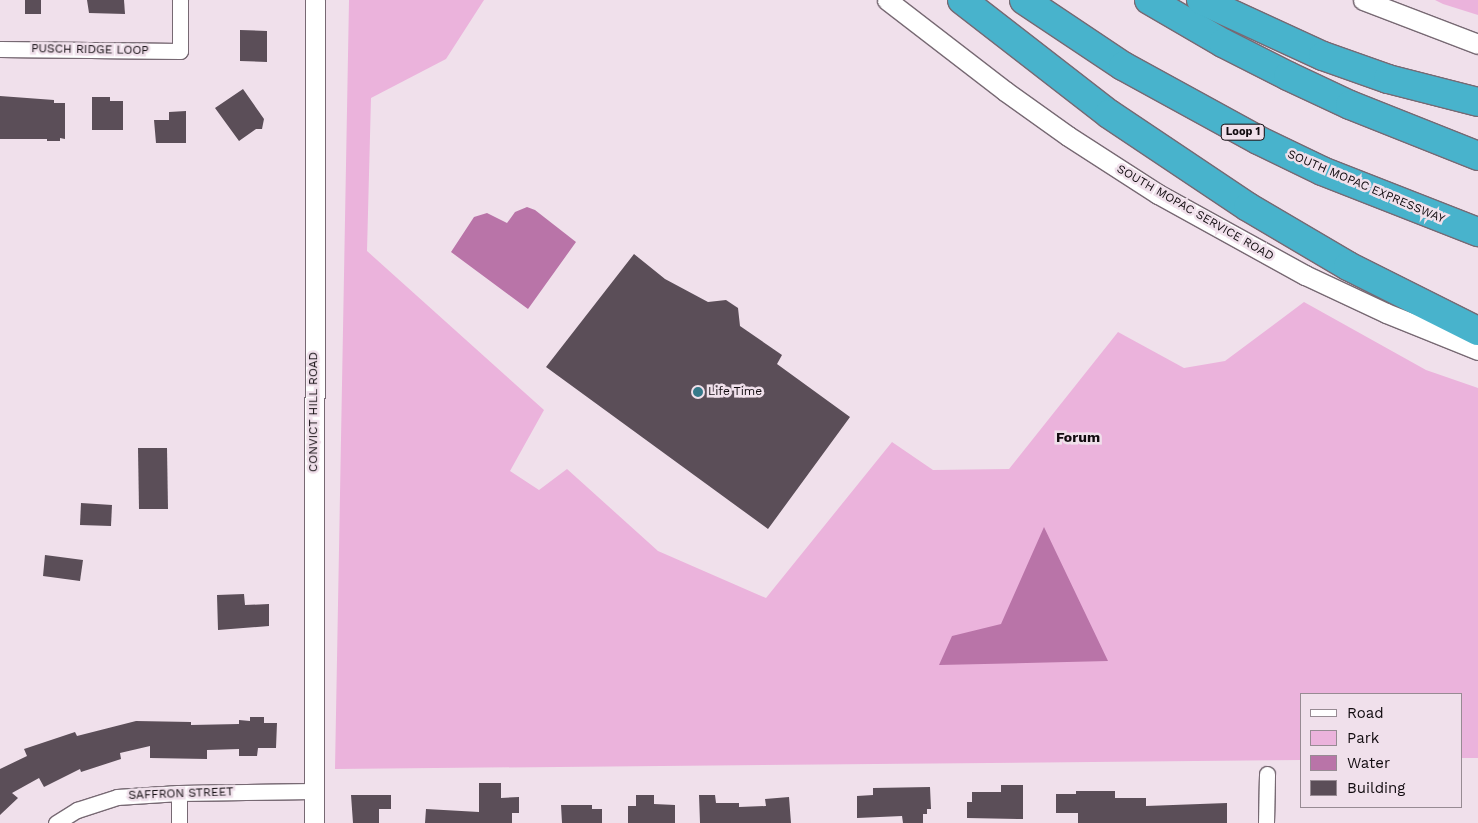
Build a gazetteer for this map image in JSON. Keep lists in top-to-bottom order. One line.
{"streets":{"highway":["Loop 1","SOUTH MOPAC EXPRESSWAY"],"street":["PUSCH RIDGE LOOP","SOUTH MOPAC SERVICE ROAD","CONVICT HILL ROAD","SAFFRON STREET"]},"crossings":[["CONVICT HILL ROAD","SAFFRON STREET"]],"districts":["Forum"],"places":["Life Time"],"legend":["Road","Park","Water","Building"]}
